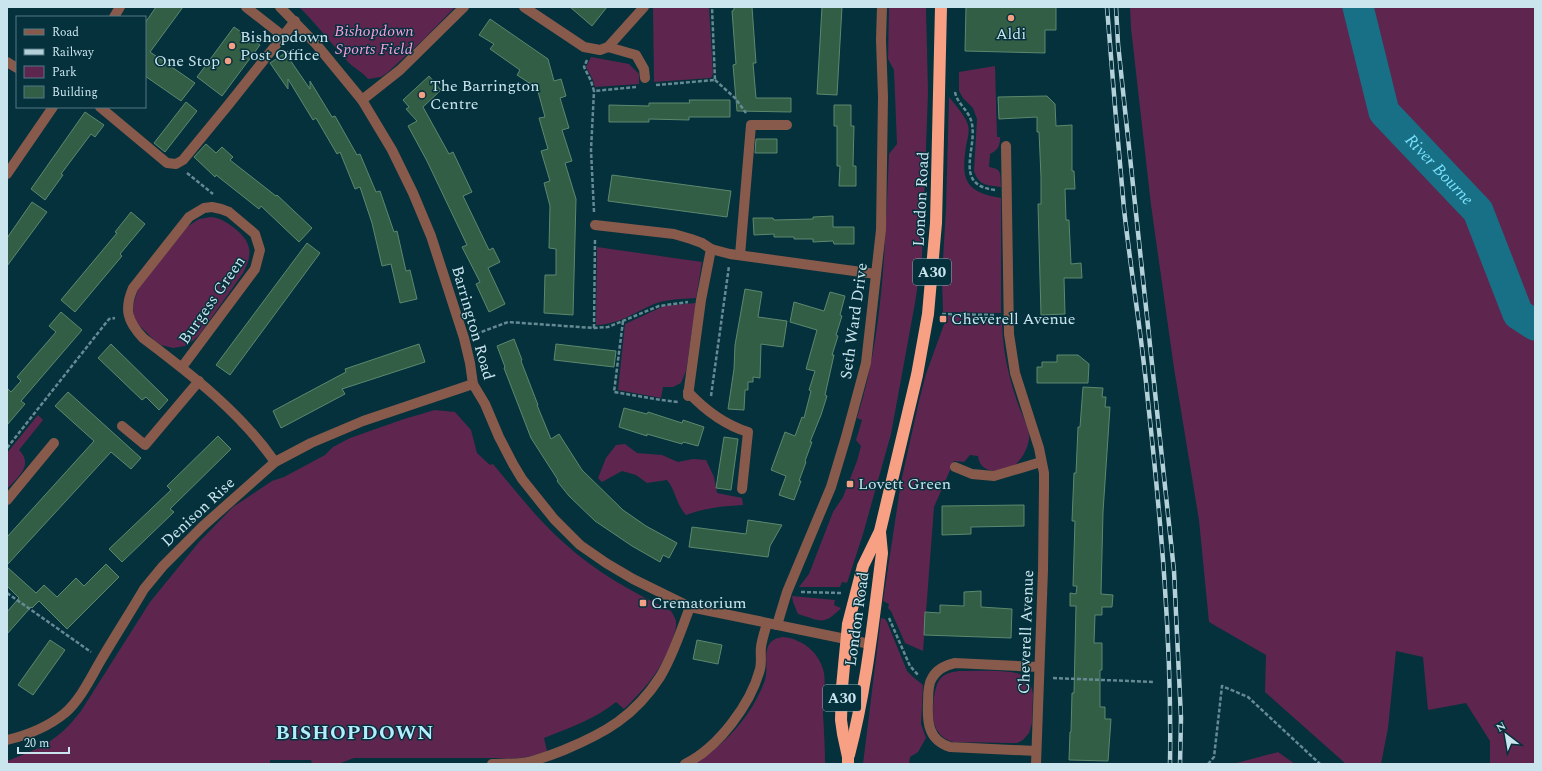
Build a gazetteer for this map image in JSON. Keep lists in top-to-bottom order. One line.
{"streets":{"highway":["London Road","A30"],"street":["Burgess Green","Seth Ward Drive","Barrington Road","Denison Rise","Cheverell Avenue"]},"crossings":[["London Road","Barrington Road"],["Burgess Green","Denison Rise"],["Seth Ward Drive","Barrington Road"],["Barrington Road","Denison Rise"]],"districts":["BISHOPDOWN"],"water":["River Bourne"],"parks":["Bishopdown Sports Field"],"places":{"other":["Aldi","Bishopdown Post Office","One Stop","The Barrington Centre"],"transit":["Cheverell Avenue","Lovett Green","Crematorium"]},"legend":["Road","Railway","Park","Building"],"scale_bar":"20 m","north":"top left"}
